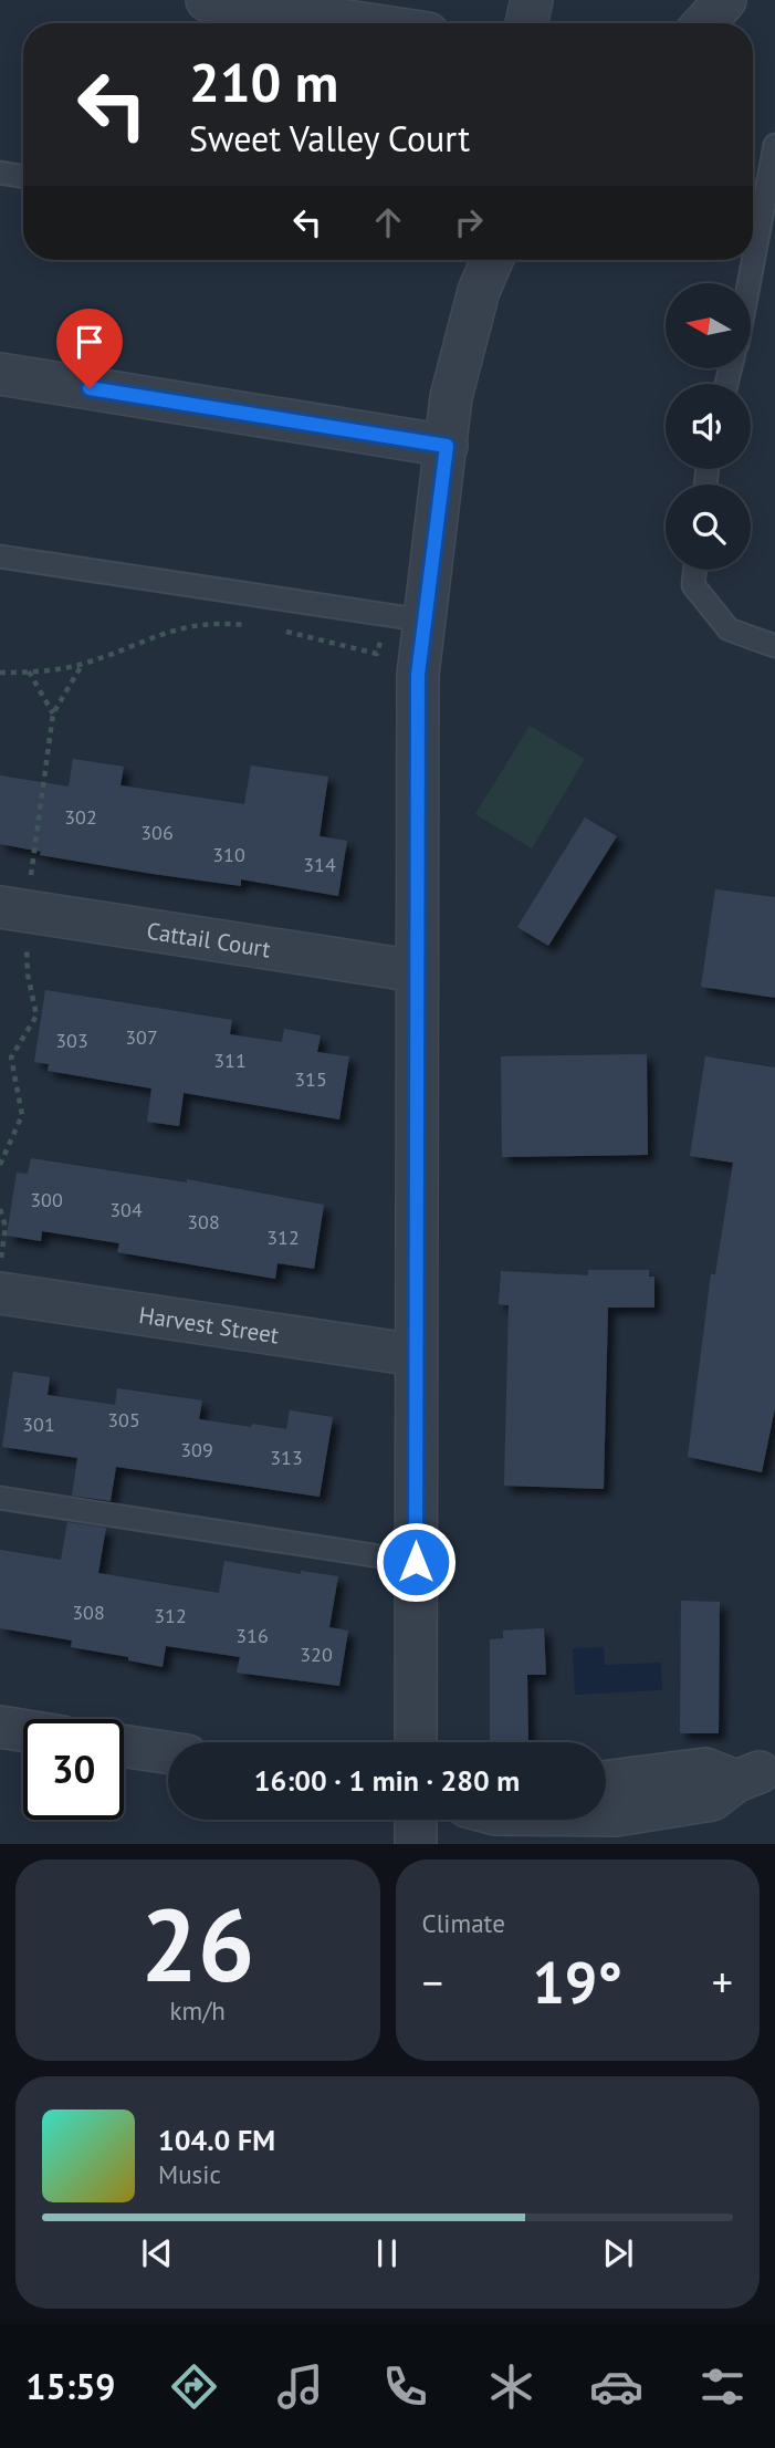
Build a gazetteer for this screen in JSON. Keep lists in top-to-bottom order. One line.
{"streets":{"street":["Cattail Court","Harvest Street"]},"house_numbers":["302","306","310","314","307","303","311","315","300","304","308","312","305","301","309","313","308","312","316","320"],"north":"left","page":{"turn":["210 m","Sweet Valley Court"],"limit":"30","trip":"16:00 · 1 min · 280 m","tile":[["26","km/h"],"Climate"],"heat":["−","19°","+"],"song":["104.0 FM","Music"],"tabs":"15:59"}}
